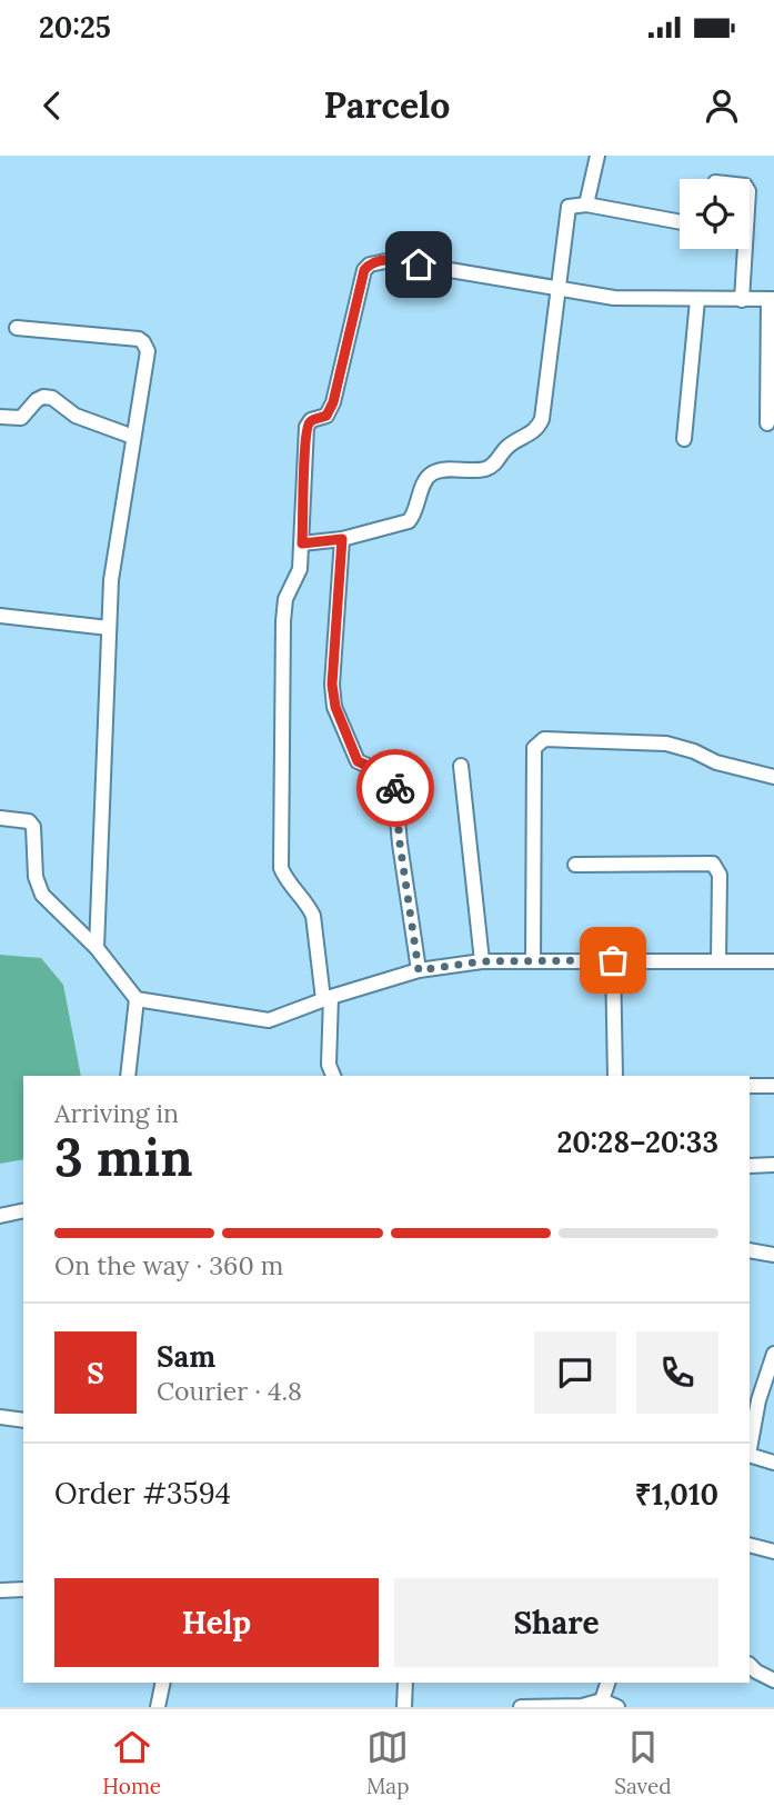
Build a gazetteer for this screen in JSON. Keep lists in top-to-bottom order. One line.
{"page":{"status":"20:25","header":"Parcelo","heading":["3 min","Arriving in","20:28–20:33"],"panel":["Sam","Courier · 4.8","Order #3594","₹1,010"],"bar":"On the way · 360 m","round":"S","buttons":["Help","Share"],"tabs":["Home","Map","Saved"]}}
